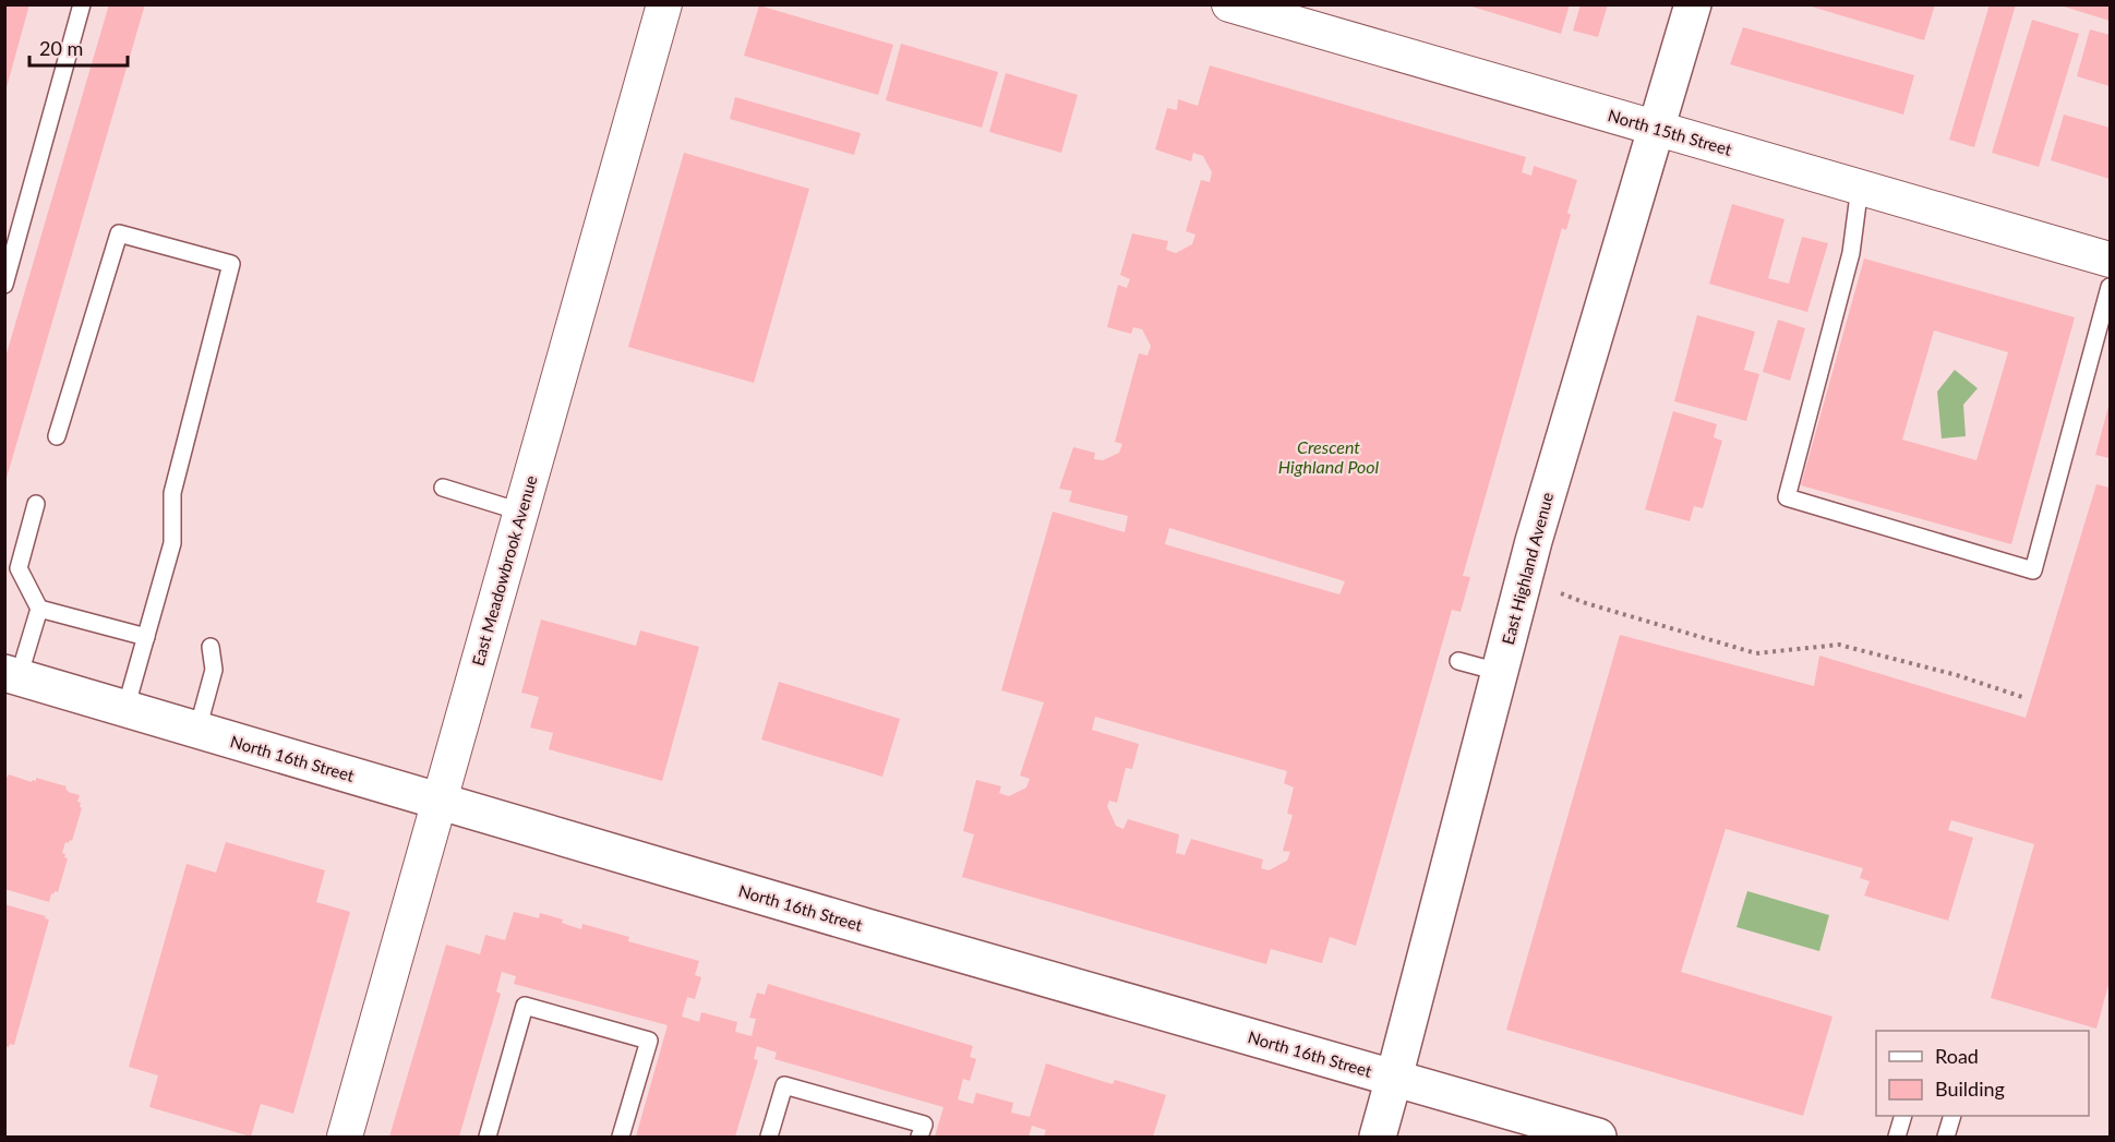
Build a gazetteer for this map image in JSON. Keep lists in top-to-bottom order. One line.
{"streets":{"main road":["East Highland Avenue","North 16th Street"],"street":["North 15th Street","East Meadowbrook Avenue"]},"crossings":[["North 15th Street","East Highland Avenue"],["East Highland Avenue","North 16th Street"],["East Meadowbrook Avenue","North 16th Street"]],"water":["Crescent Highland Pool"],"legend":["Road","Building"],"scale_bar":"20 m"}
